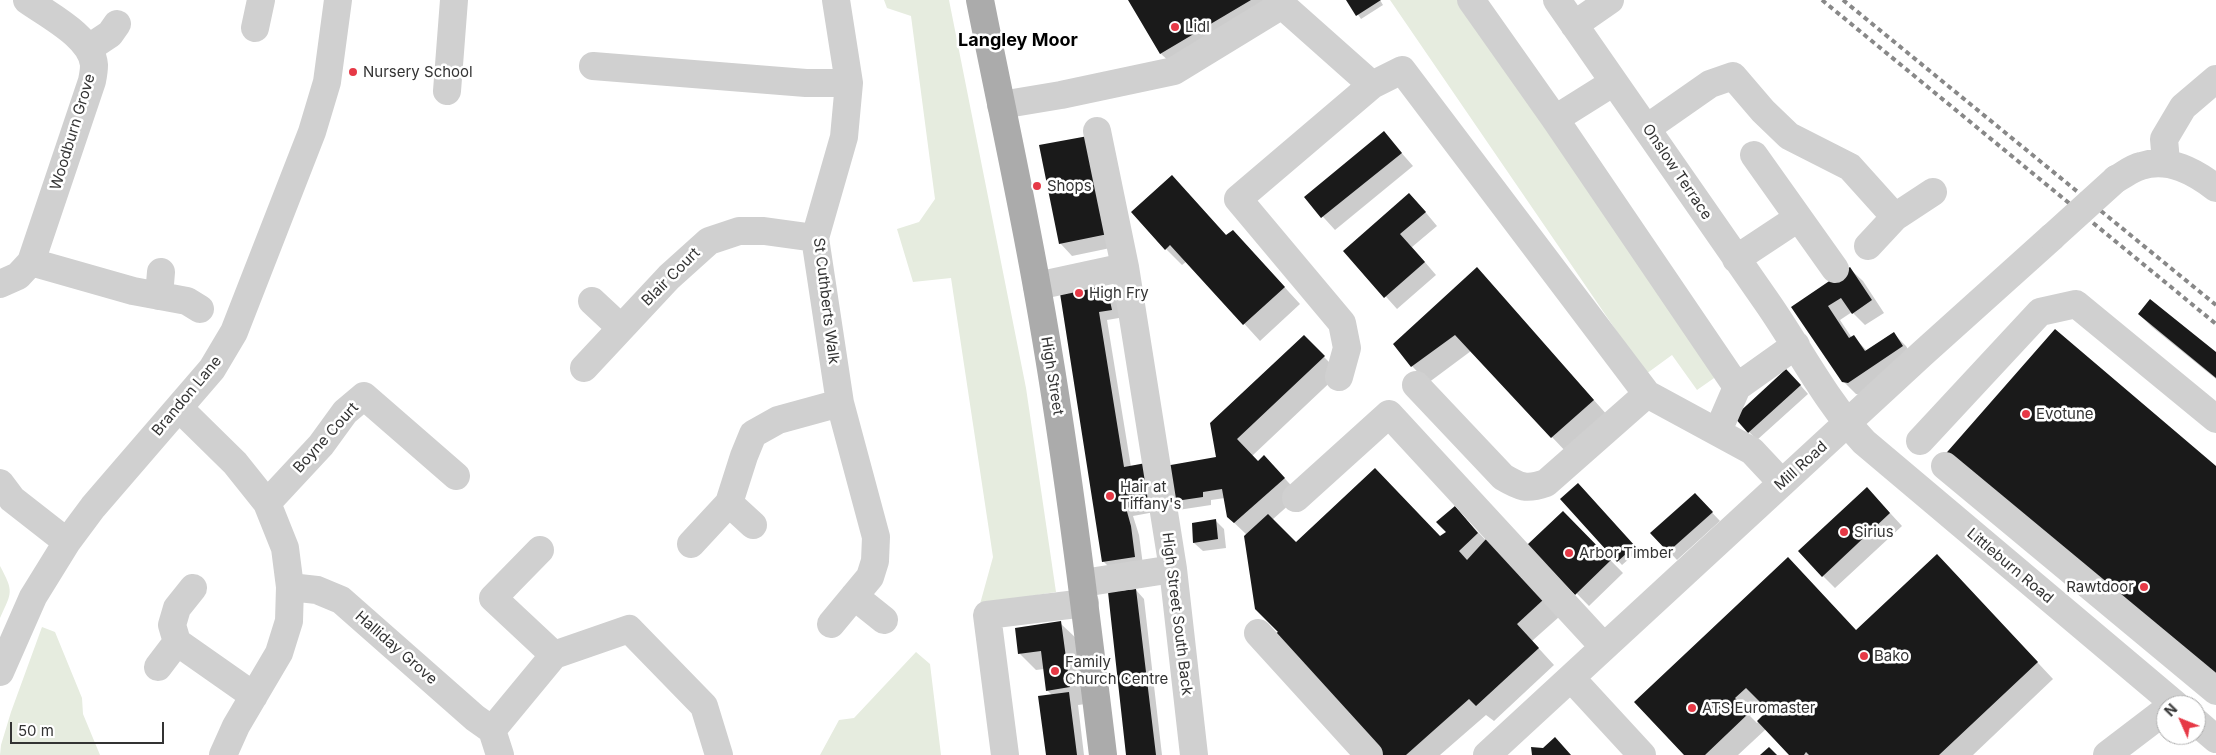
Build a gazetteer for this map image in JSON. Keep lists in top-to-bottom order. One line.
{"streets":{"main road":["High Street"],"street":["Woodburn Grove","Onslow Terrace","Blair Court","St Cuthberts Walk","Brandon Lane","Boyne Court","Mill Road","Littleburn Road","High Street South Back","Halliday Grove"]},"crossings":[["Onslow Terrace","Littleburn Road"],["Blair Court","St Cuthberts Walk"],["Mill Road","Littleburn Road"]],"districts":["Langley Moor"],"places":["Lidl","Nursery School","Shops","High Fry","Evotune","Hair at Tiffany's","Sirius","Arbor Timber","Rawtdoor","Bako","Family Church Centre","ATS Euromaster"],"scale_bar":"50 m","north":"top left"}
